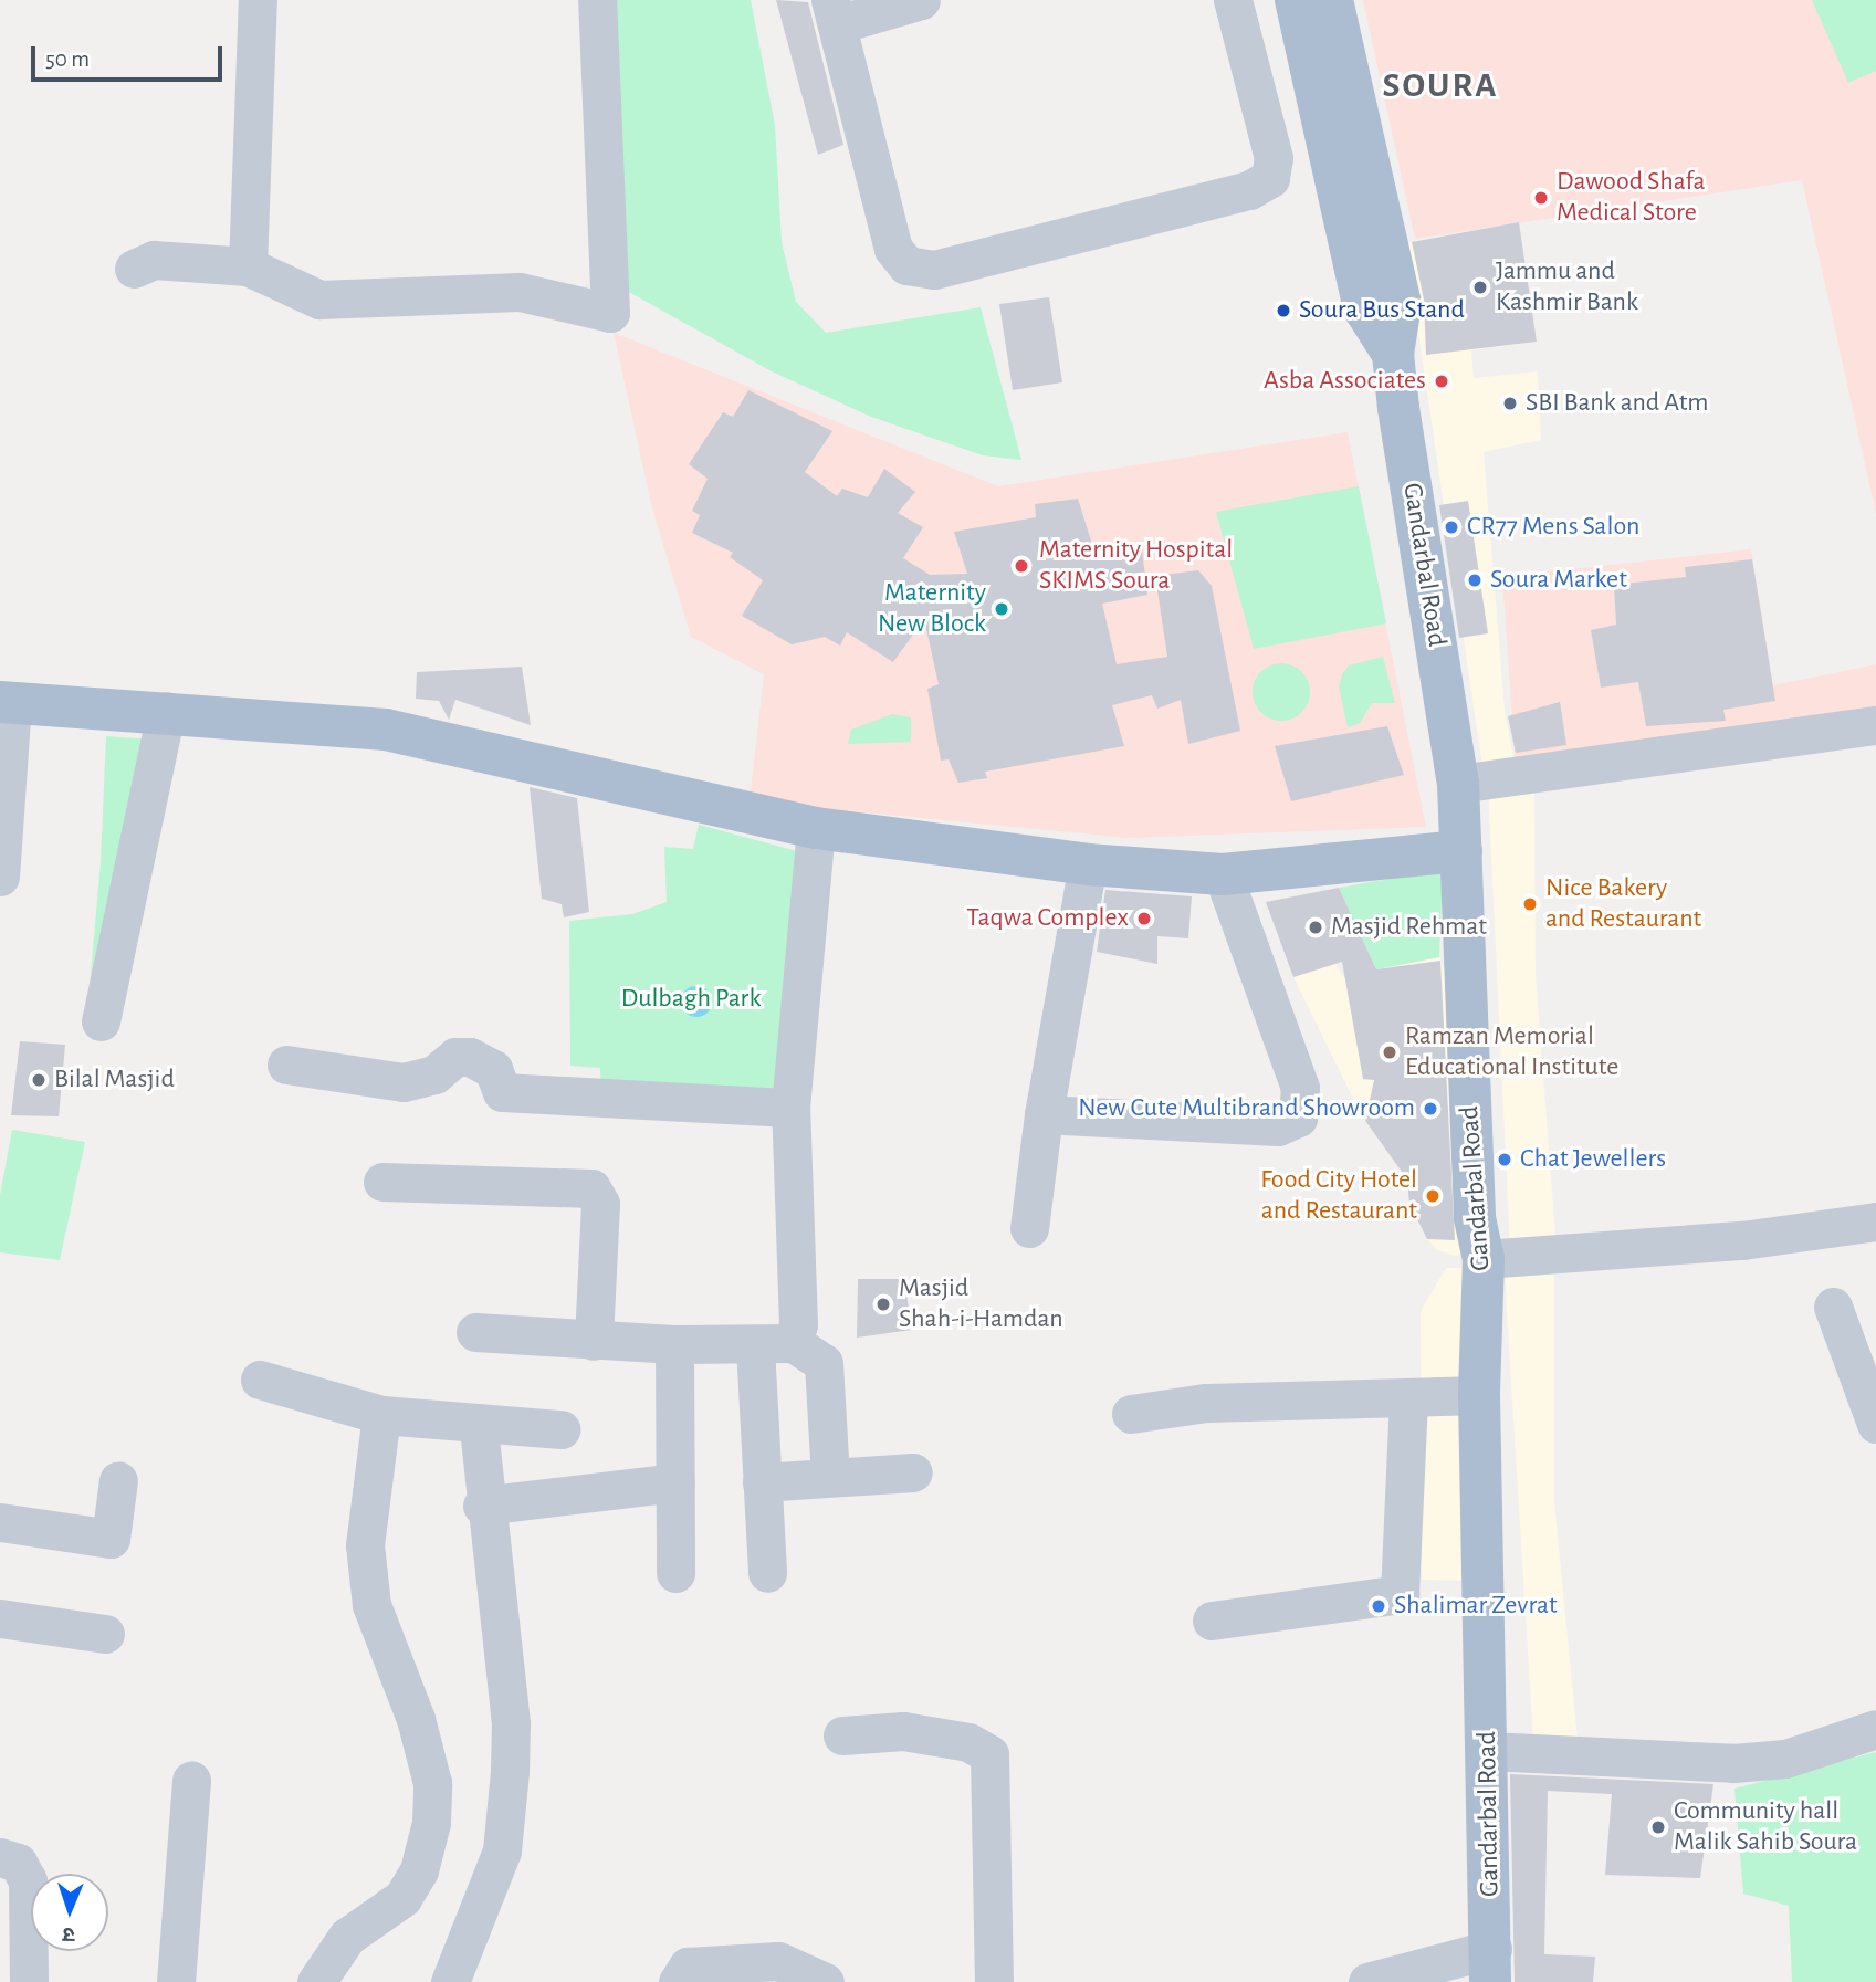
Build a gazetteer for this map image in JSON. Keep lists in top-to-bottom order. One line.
{"streets":{"main road":["Gandarbal Road"]},"districts":["SOURA"],"parks":["Dulbagh Park"],"places":["Dawood Shafa Medical Store","Jammu and Kashmir Bank","Soura Bus Stand","Asba Associates","SBI Bank and Atm","CR77 Mens Salon","Maternity Hospital SKIMS Soura","Soura Market","Maternity New Block","Nice Bakery and Restaurant","Taqwa Complex","Masjid Rehmat","Ramzan Memorial Educational Institute","Bilal Masjid","New Cute Multibrand Showroom","Chat Jewellers","Food City Hotel and Restaurant","Masjid Shah-i-Hamdan","Shalimar Zevrat","Community hall Malik Sahib Soura"],"scale_bar":"50 m","north":"bottom"}
